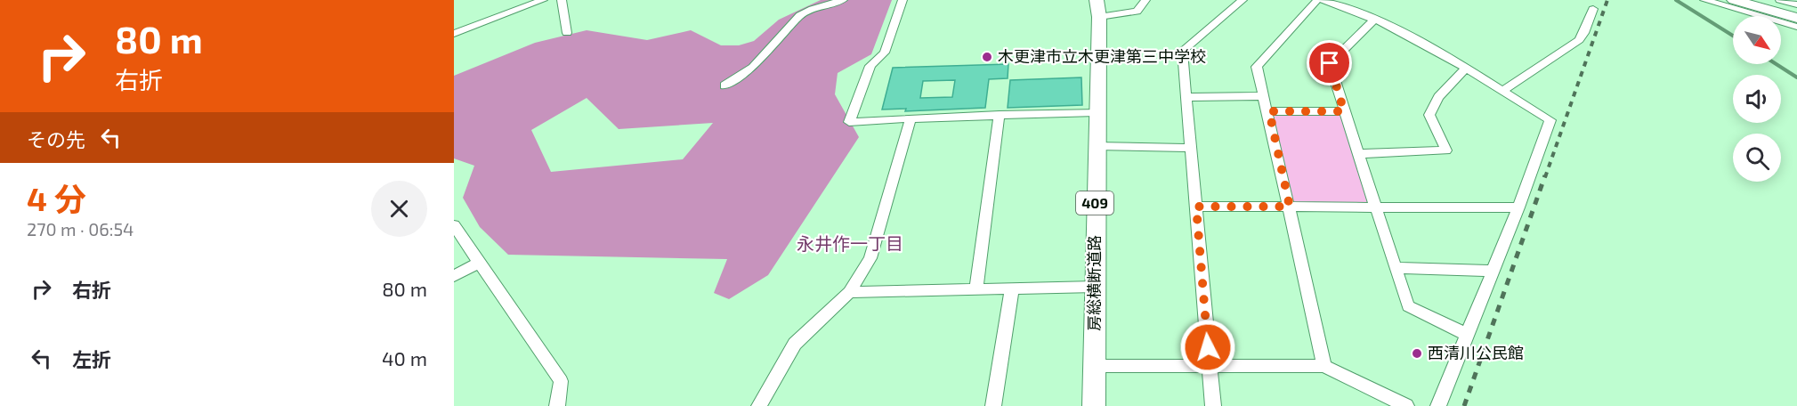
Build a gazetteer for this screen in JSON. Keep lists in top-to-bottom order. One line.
{"streets":{"highway":["409","房総横断道路"]},"districts":["永井作一丁目"],"places":["木更津市立木更津第三中学校","西清川公民館"],"north":"bottom right","page":{"turn":["80 m","右折"],"then":"その先","heading":["4 分","270 m · 06:54"],"list":[{"name":"右折","value":"80 m"},{"name":"左折","value":"40 m"}]}}
